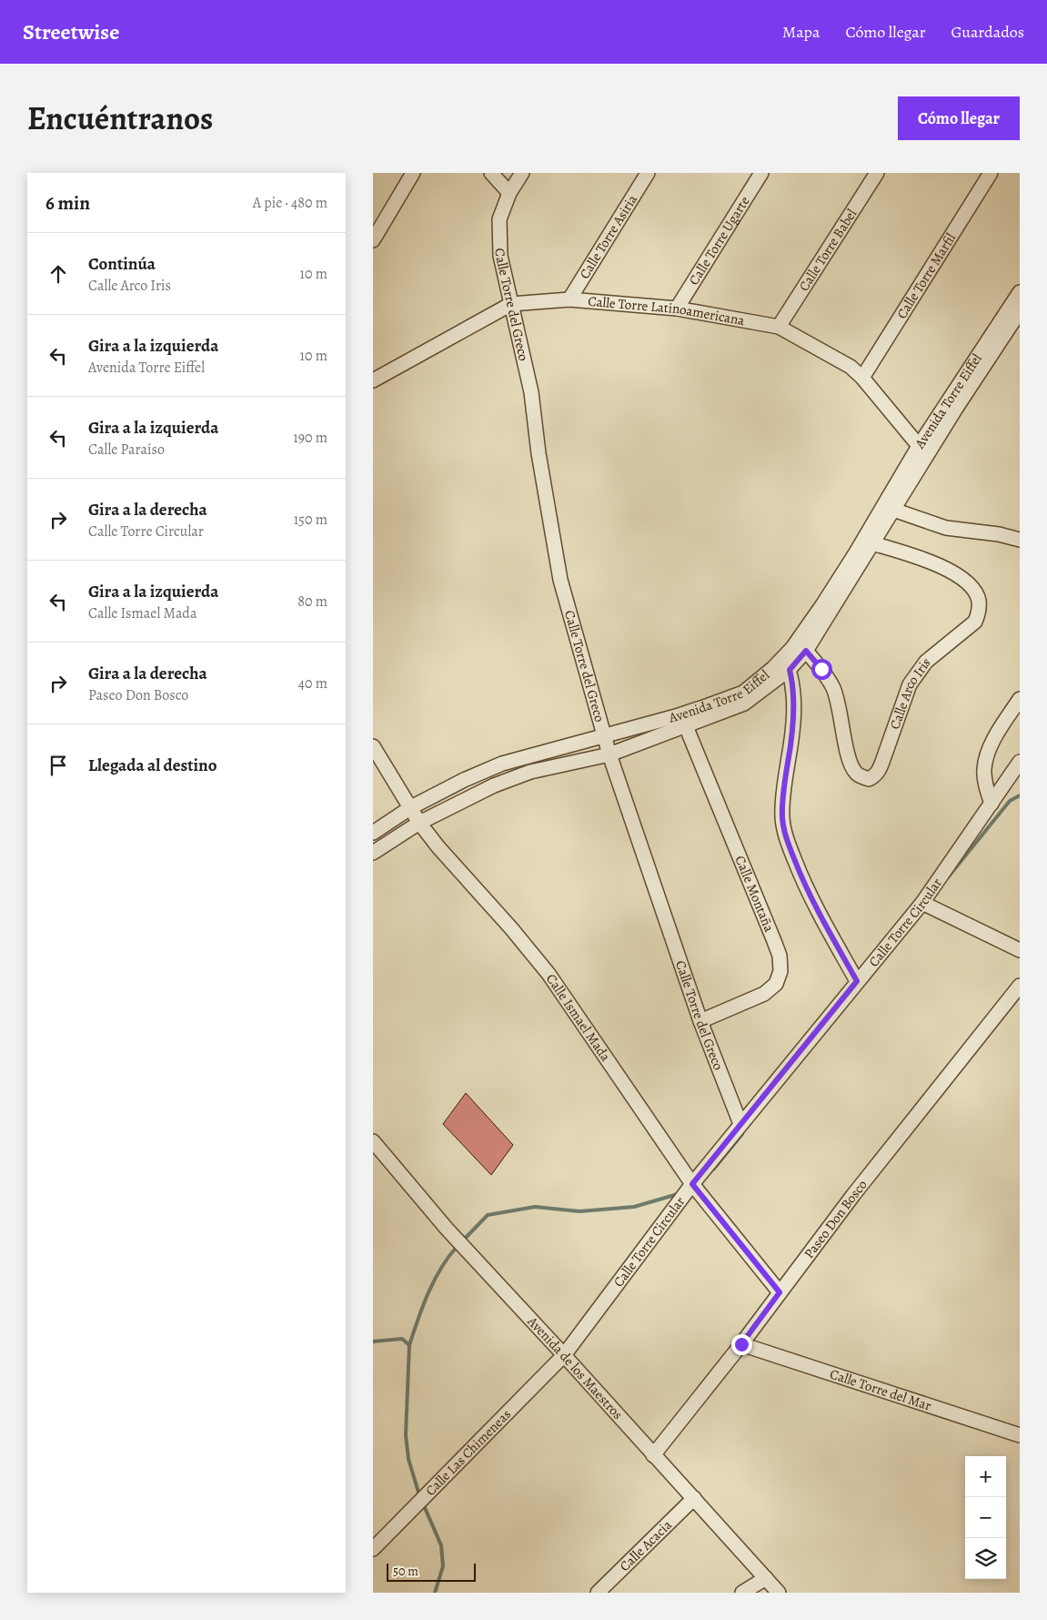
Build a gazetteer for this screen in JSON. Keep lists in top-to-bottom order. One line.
{"streets":{"street":["Calle Torre Asiria","Calle Torre Ugarte","Calle Torre Babel","Calle Torre Marfil","Calle Torre del Greco","Calle Torre Latinoamericana","Avenida Torre Eiffel","Calle Arco Iris","Calle Montaña","Calle Torre Circular","Calle Ismael Mada","Paseo Don Bosco","Avenida de los Maestros","Calle Torre del Mar","Calle Las Chimeneas","Calle Acacia"]},"crossings":[["Calle Torre Asiria","Calle Torre Latinoamericana"],["Calle Torre Ugarte","Calle Torre Latinoamericana"],["Calle Torre Babel","Calle Torre Latinoamericana"],["Calle Torre Marfil","Calle Torre Latinoamericana"],["Calle Torre del Greco","Calle Torre Latinoamericana"],["Calle Torre del Greco","Avenida Torre Eiffel"],["Calle Torre del Greco","Calle Montaña"],["Calle Torre del Greco","Calle Torre Circular"],["Calle Torre Latinoamericana","Avenida Torre Eiffel"],["Avenida Torre Eiffel","Calle Arco Iris"],["Avenida Torre Eiffel","Calle Montaña"],["Avenida Torre Eiffel","Calle Ismael Mada"],["Calle Torre Circular","Calle Ismael Mada"],["Calle Torre Circular","Avenida de los Maestros"],["Calle Torre Circular","Calle Las Chimeneas"],["Calle Ismael Mada","Paseo Don Bosco"],["Paseo Don Bosco","Avenida de los Maestros"],["Paseo Don Bosco","Calle Torre del Mar"],["Avenida de los Maestros","Calle Las Chimeneas"],["Avenida de los Maestros","Calle Acacia"]],"scale_bar":"50 m","page":{"header":"Streetwise","nav":["Mapa","Cómo llegar","Guardados"],"title":"Encuéntranos","buttons":"Cómo llegar","heading":["6 min","A pie · 480 m"],"list":[["Continúa","Calle Arco Iris","10 m"],["Gira a la izquierda","Avenida Torre Eiffel","10 m"],["Gira a la izquierda","Calle Paraíso","190 m"],["Gira a la derecha","Calle Torre Circular","150 m"],["Gira a la izquierda","Calle Ismael Mada","80 m"],["Gira a la derecha","Paseo Don Bosco","40 m"],"Llegada al destino"],"map_buttons":["+","−"],"scale":"50 m"}}
